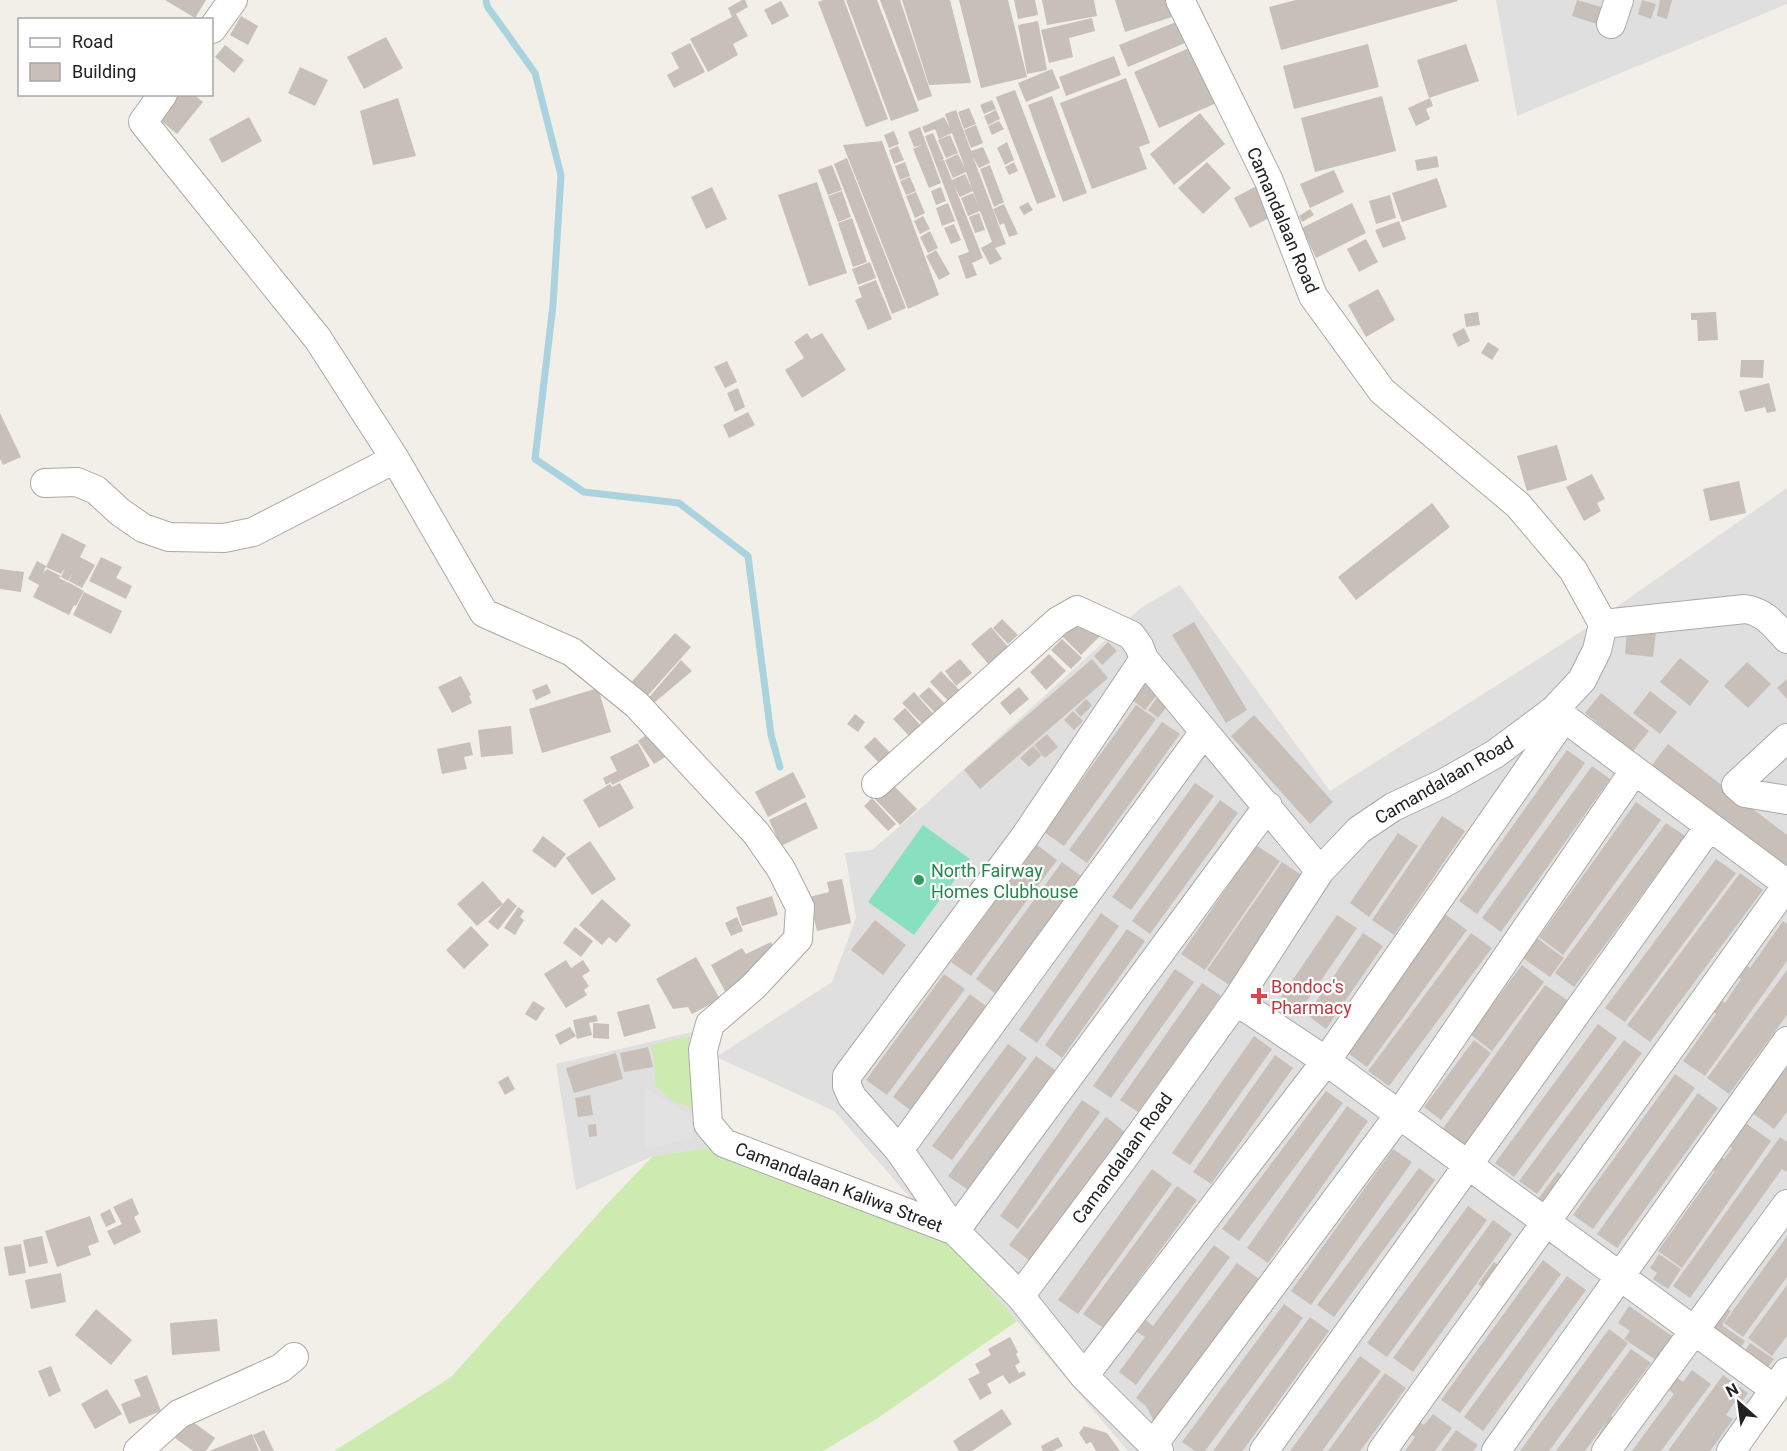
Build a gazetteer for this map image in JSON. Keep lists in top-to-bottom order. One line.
{"streets":{"street":["Camandalaan Road","Camandalaan Kaliwa Street"]},"places":{"other":["North Fairway Homes Clubhouse"],"health":["Bondoc's Pharmacy"]},"legend":["Road","Building"],"north":"top left"}
